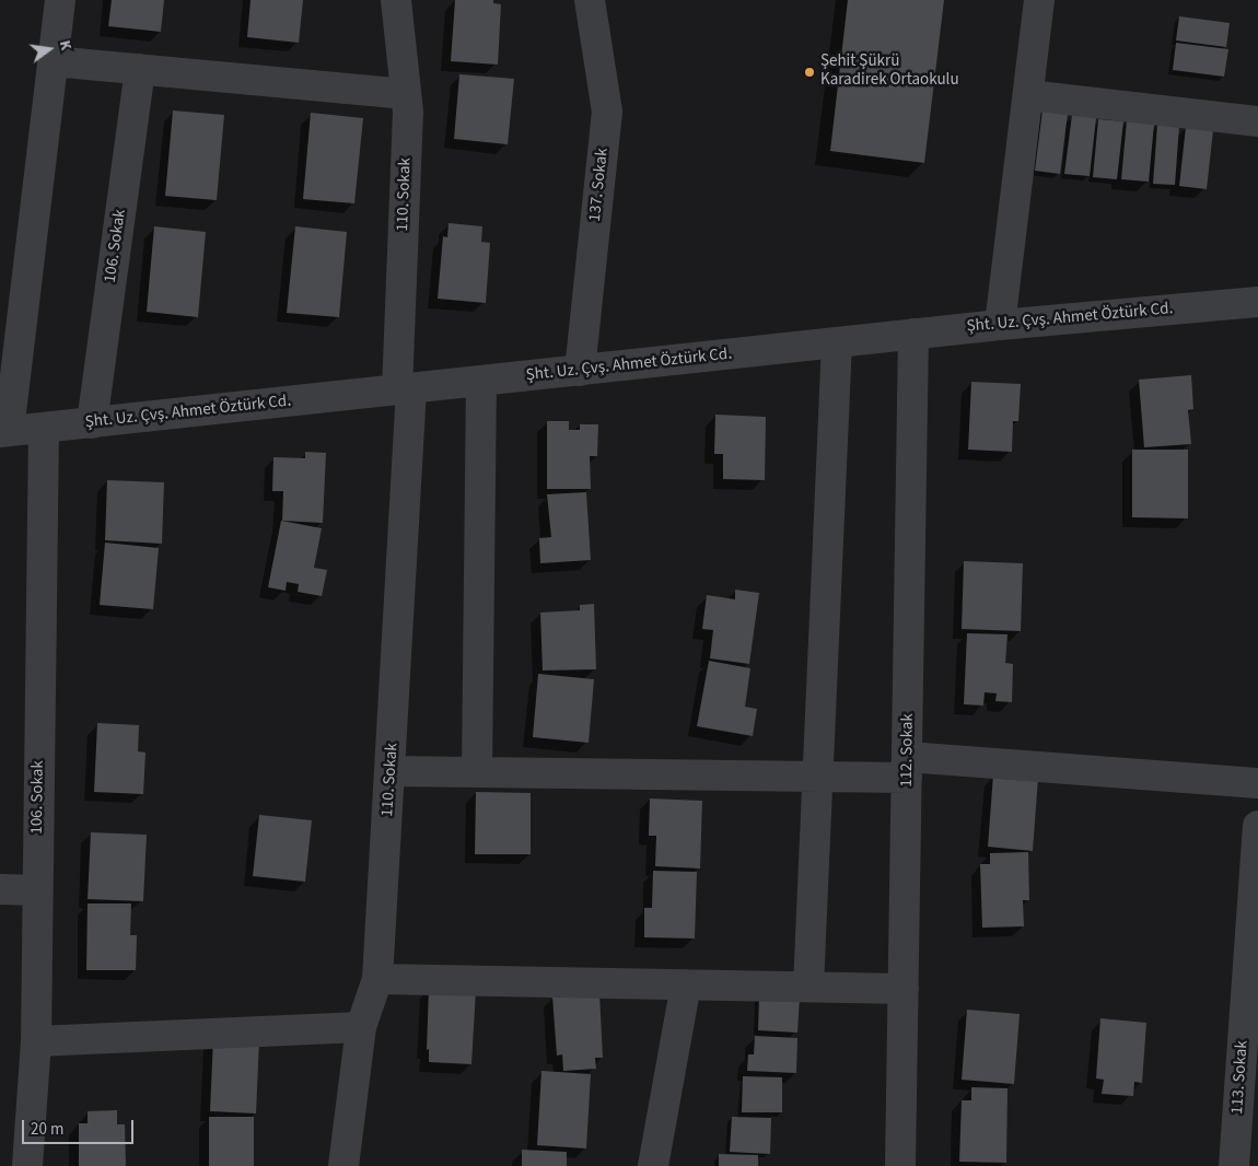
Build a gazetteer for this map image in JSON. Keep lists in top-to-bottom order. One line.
{"streets":{"street":["137. Sokak","110. Sokak","106. Sokak","Şht. Uz. Çvş. Ahmet Öztürk Cd.","112. Sokak","113. Sokak"]},"crossings":[["137. Sokak","Şht. Uz. Çvş. Ahmet Öztürk Cd."],["110. Sokak","Şht. Uz. Çvş. Ahmet Öztürk Cd."],["106. Sokak","Şht. Uz. Çvş. Ahmet Öztürk Cd."],["Şht. Uz. Çvş. Ahmet Öztürk Cd.","112. Sokak"]],"places":["Şehit Şükrü Karadirek Ortaokulu"],"scale_bar":"20 m","north":"right"}
